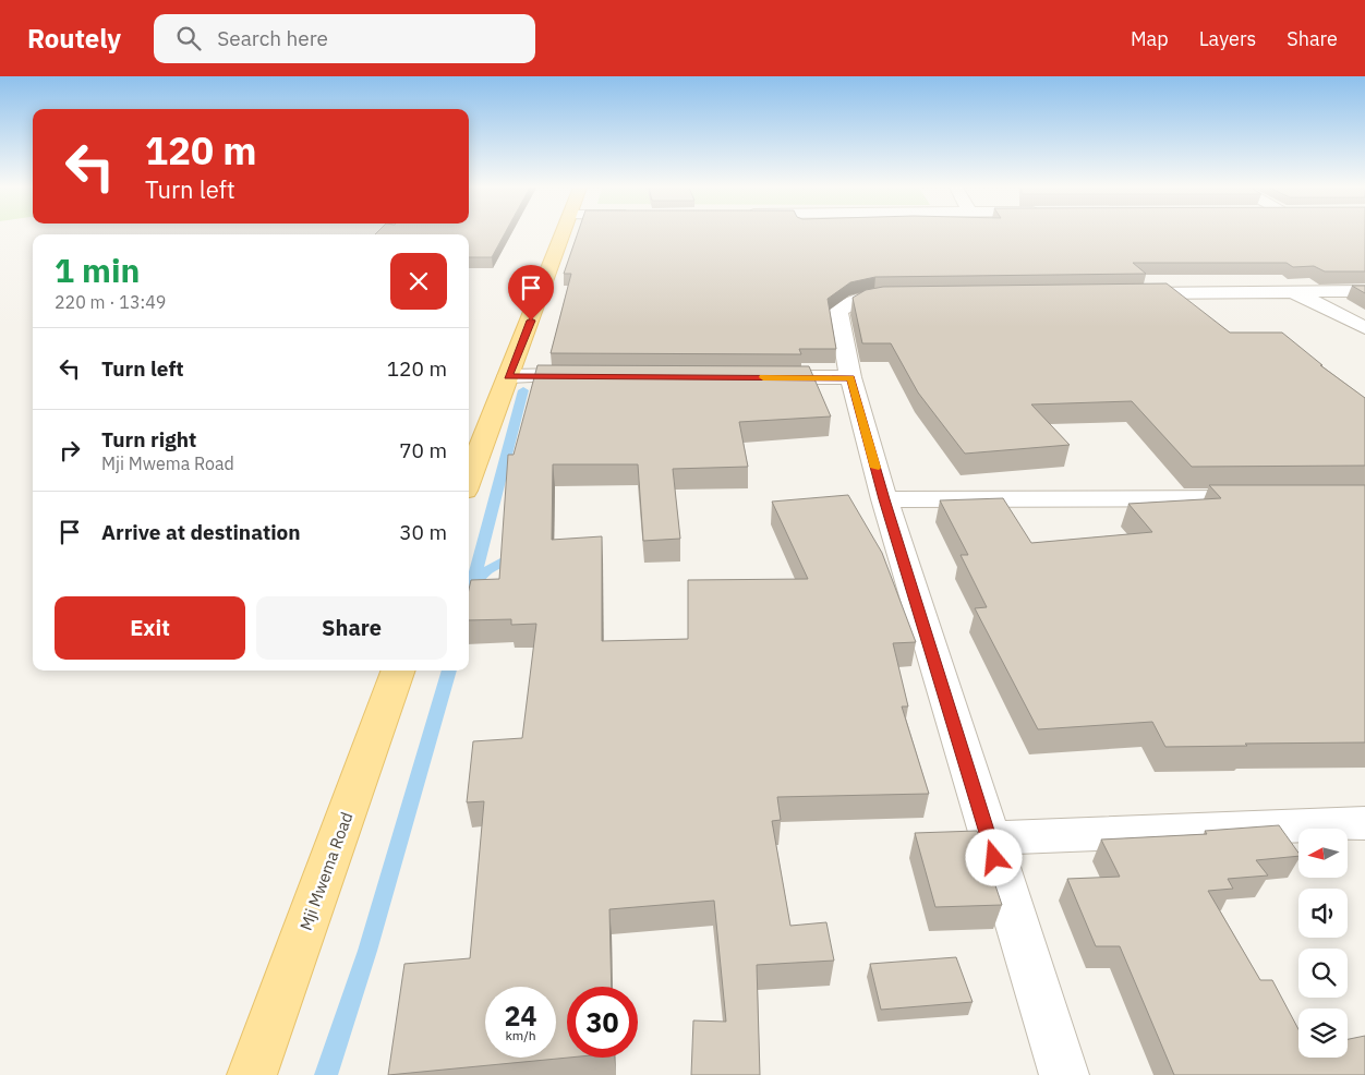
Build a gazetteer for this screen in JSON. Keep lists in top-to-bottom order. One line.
{"streets":{"main road":["Mji Mwema Road"]},"north":"left","page":{"header":"Routely","search":"Search here","nav":["Map","Layers","Share"],"turn":["120 m","Turn left"],"heading":["1 min","220 m · 13:49"],"list":[{"name":"Turn left","value":"120 m"},{"name":"Turn right","note":"Mji Mwema Road","value":"70 m"},{"name":"Arrive at destination","value":"30 m"}],"buttons":["Exit","Share"],"speed":"24 km/h","limit":"30"}}
